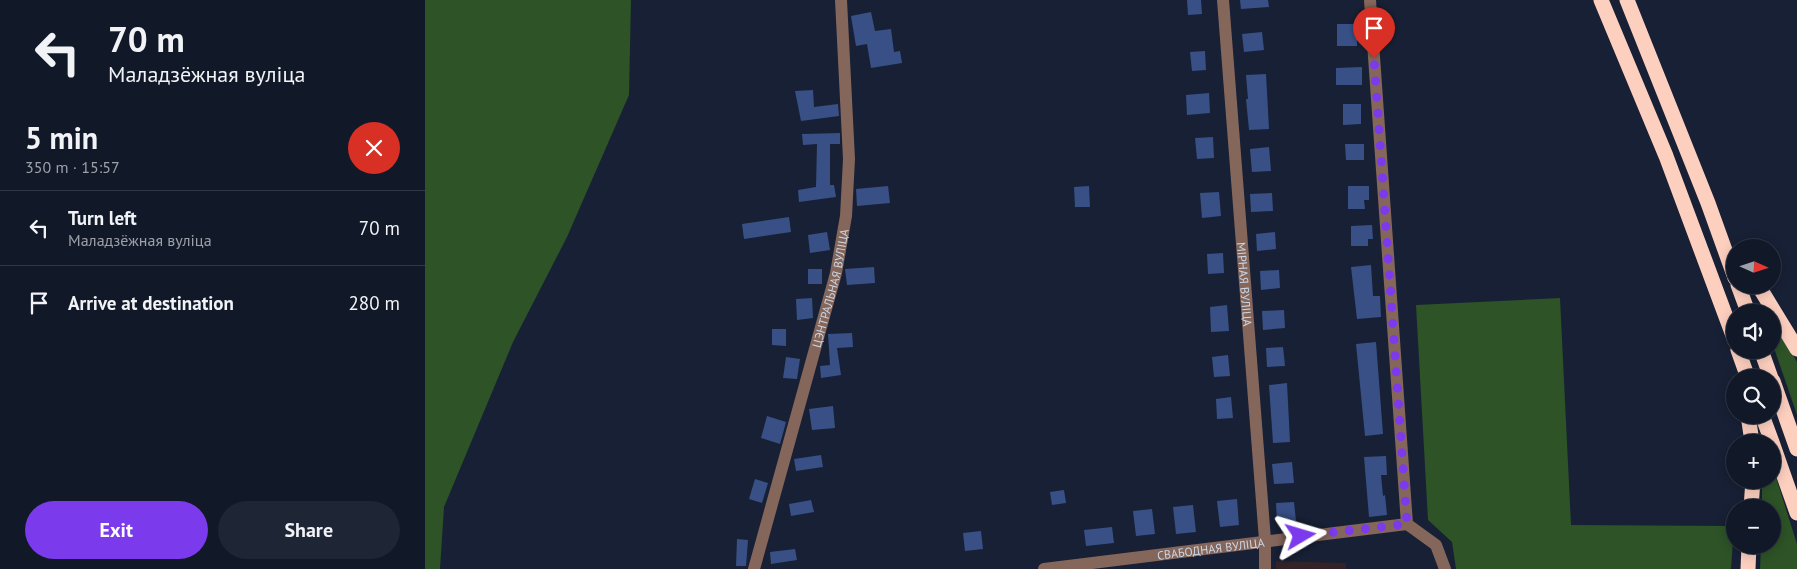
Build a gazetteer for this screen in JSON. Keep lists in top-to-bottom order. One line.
{"streets":{"street":["МІРНАЯ ВУЛІЦА","ЦЭНТРАЛЬНАЯ ВУЛІЦА","СВАБОДНАЯ ВУЛІЦА"]},"crossings":[["МІРНАЯ ВУЛІЦА","СВАБОДНАЯ ВУЛІЦА"]],"north":"right","page":{"turn":["70 m","Маладзёжная вуліца"],"heading":["5 min","350 m · 15:57"],"list":[{"name":"Turn left","note":"Маладзёжная вуліца","value":"70 m"},{"name":"Arrive at destination","value":"280 m"}],"map_buttons":["+","−"],"buttons":["Exit","Share"]}}
